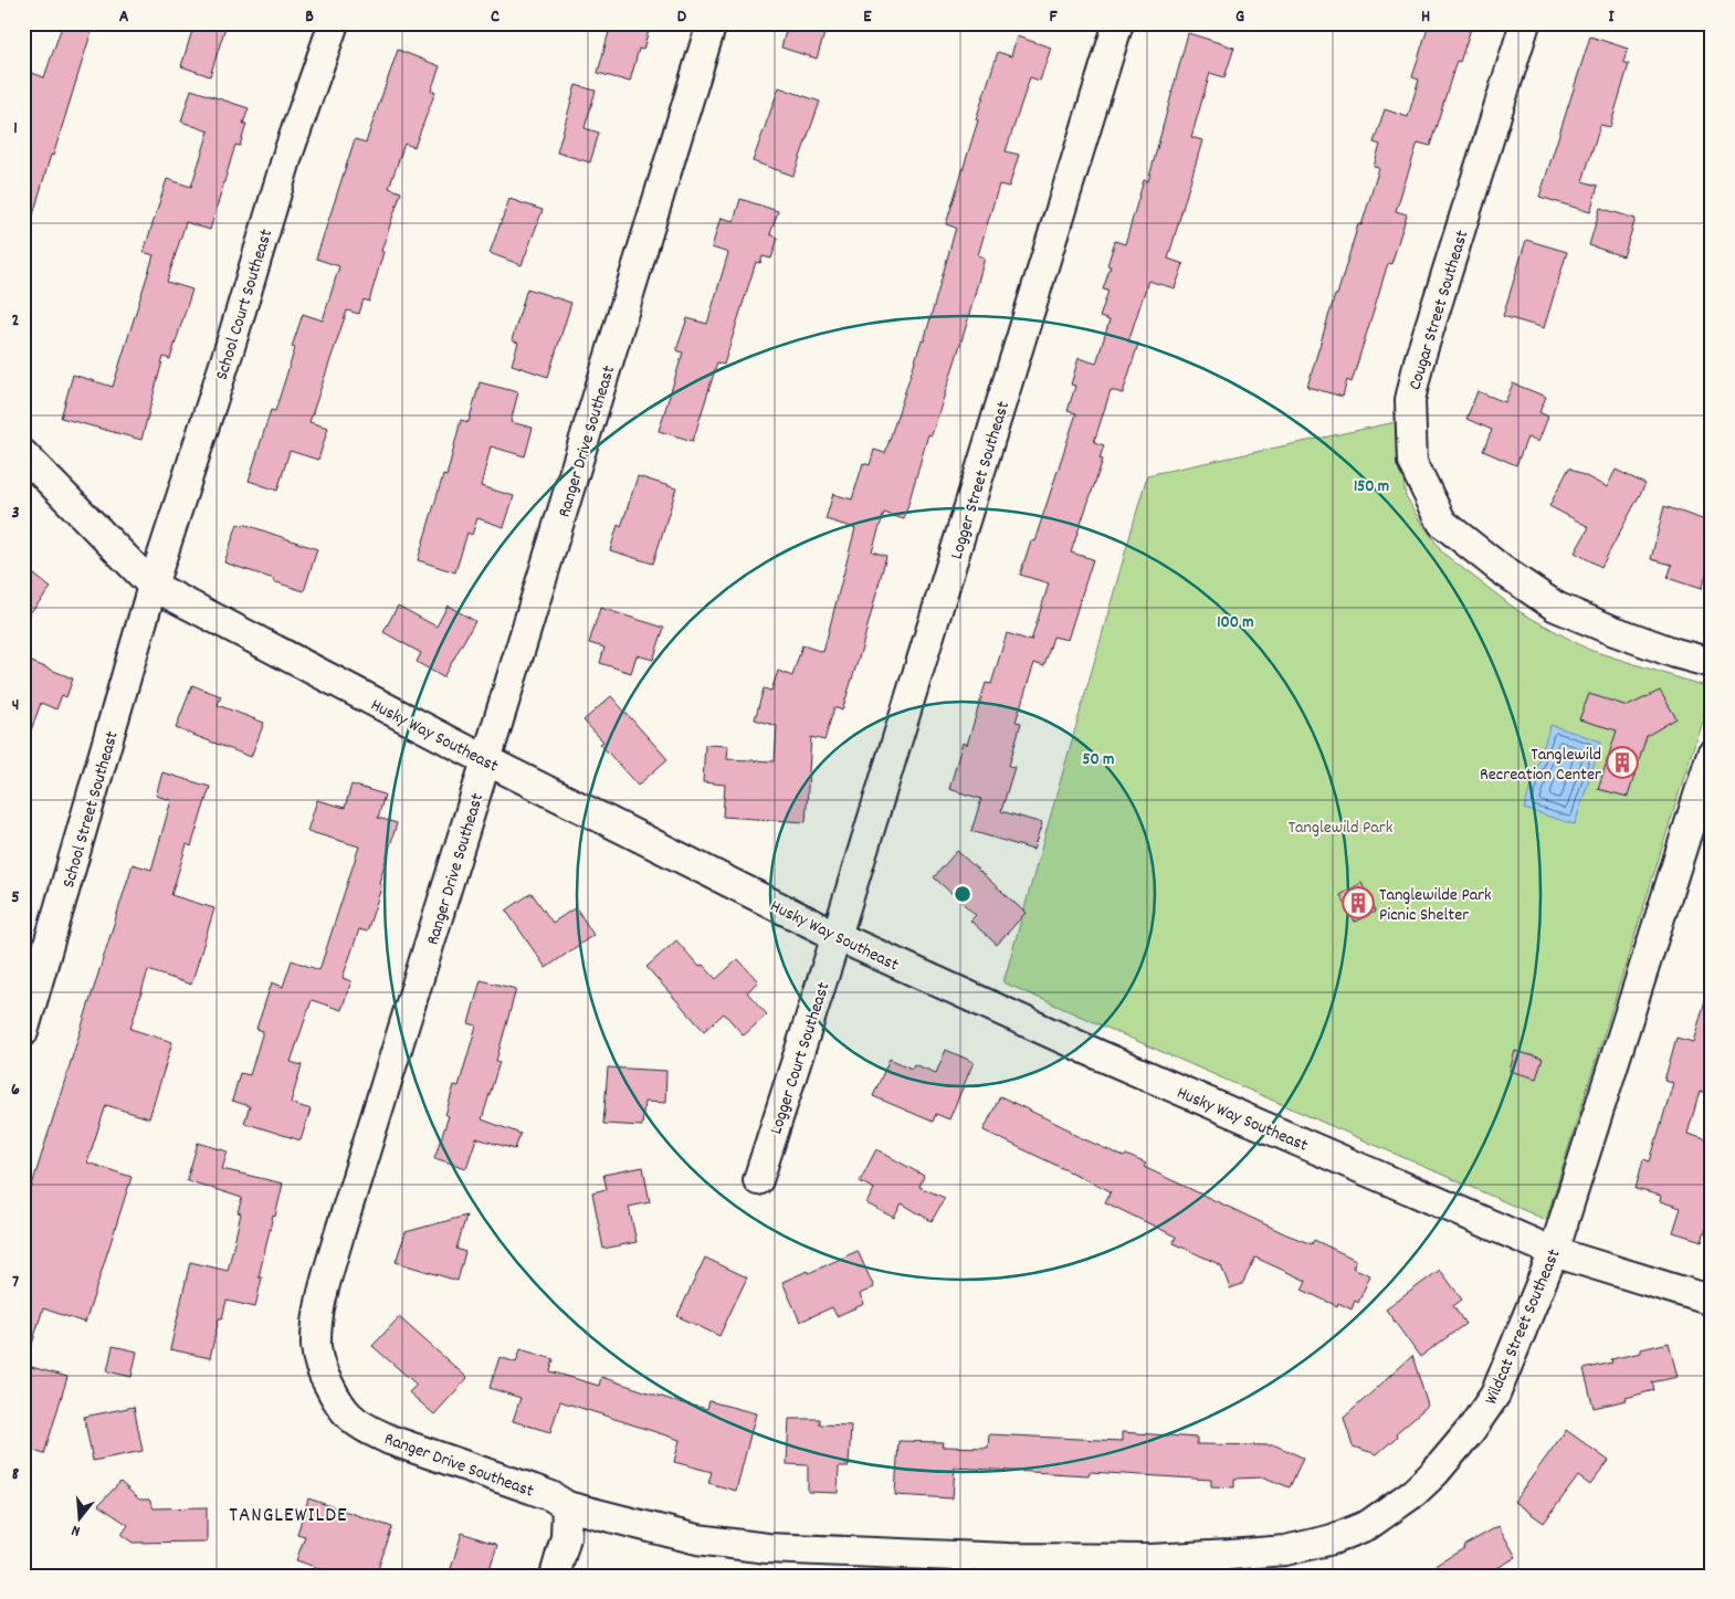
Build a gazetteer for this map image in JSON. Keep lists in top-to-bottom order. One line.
{"streets":{"street":["School Court Southeast","Cougar Street Southeast","Ranger Drive Southeast","Logger Street Southeast","Husky Way Southeast","School Street Southeast","Logger Court Southeast","Wildcat Street Southeast"]},"crossings":[["School Court Southeast","Husky Way Southeast"],["School Court Southeast","School Street Southeast"],["Ranger Drive Southeast","Husky Way Southeast"],["Ranger Drive Southeast","Wildcat Street Southeast"],["Logger Street Southeast","Husky Way Southeast"],["Logger Street Southeast","Logger Court Southeast"],["Husky Way Southeast","School Street Southeast"],["Husky Way Southeast","Logger Court Southeast"],["Husky Way Southeast","Wildcat Street Southeast"]],"districts":["TANGLEWILDE"],"parks":["Tanglewild Park"],"places":{"building":["Tanglewild Recreation Center","Tanglewilde Park Picnic Shelter"]},"north":"bottom","grid":{"columns":["A","B","C","D","E","F","G","H","I"],"rows":["1","2","3","4","5","6","7","8"]},"rings":["150 m","100 m","50 m"]}
